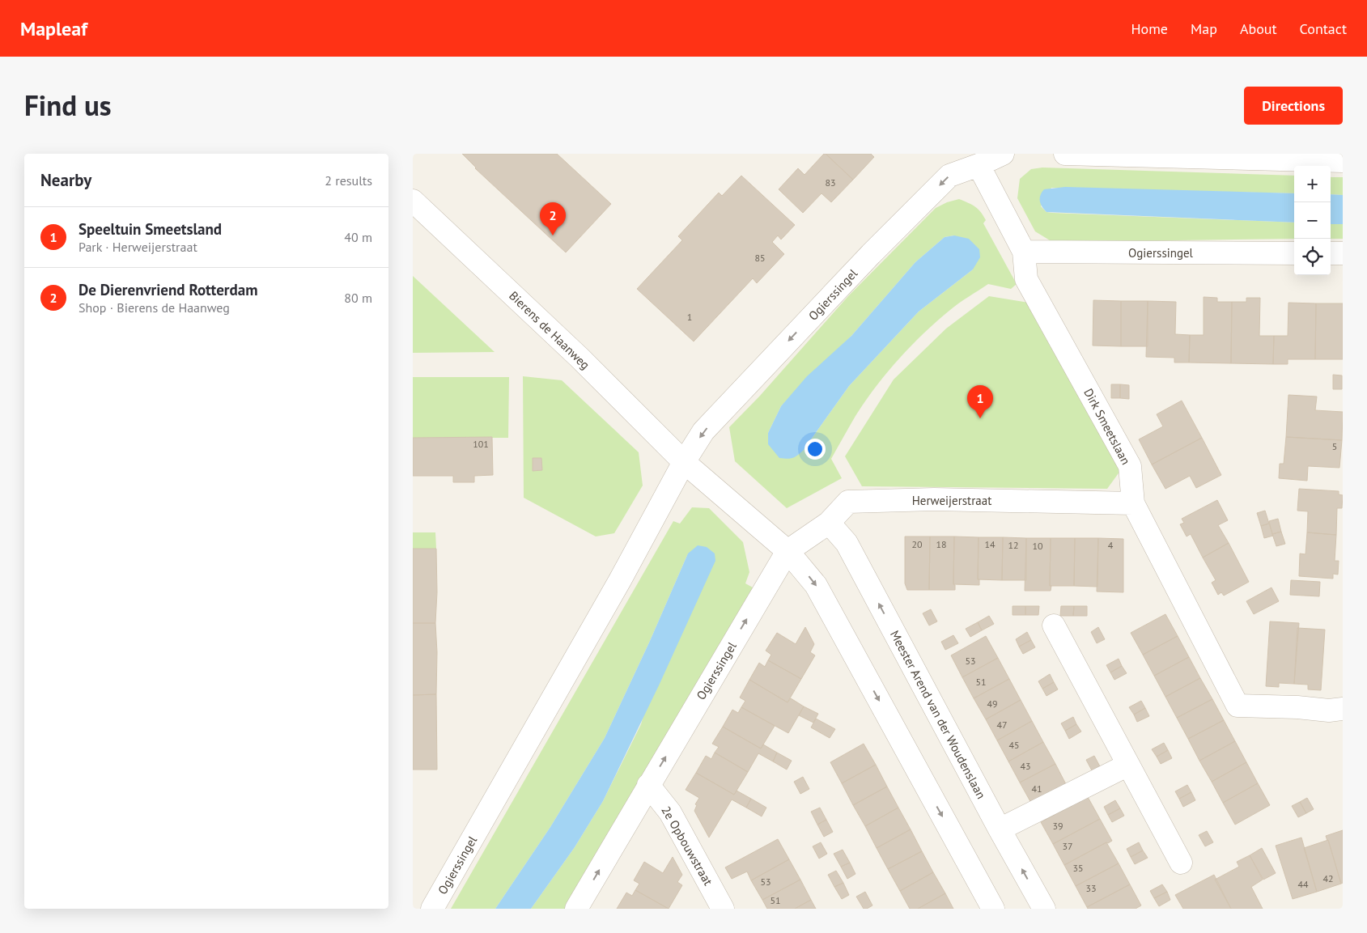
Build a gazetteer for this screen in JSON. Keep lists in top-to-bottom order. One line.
{"streets":{"street":["Ogierssingel","Bierens de Haanweg","Dirk Smeetslaan","Herweijerstraat","Meester Arend van der Woudenslaan","2e Opbouwstraat"]},"crossings":[["Ogierssingel","Bierens de Haanweg"],["Ogierssingel","Dirk Smeetslaan"],["Ogierssingel","Herweijerstraat"],["Ogierssingel","2e Opbouwstraat"],["Dirk Smeetslaan","Herweijerstraat"],["Herweijerstraat","Meester Arend van der Woudenslaan"]],"house_numbers":["83","85","1","101","5","20","18","14","12","4","10","53","51","49","47","45","43","41","39","37","35","42","53","44","33","51"],"page":{"header":"Mapleaf","nav":["Home","Map","About","Contact"],"title":"Find us","buttons":"Directions","heading":["Nearby","2 results"],"map_buttons":["+","−"],"pins":["2","1"],"list":[{"mark":"1","name":"Speeltuin Smeetsland","note":"Park · Herweijerstraat","value":"40 m"},{"mark":"2","name":"De Dierenvriend Rotterdam","note":"Shop · Bierens de Haanweg","value":"80 m"}]}}
